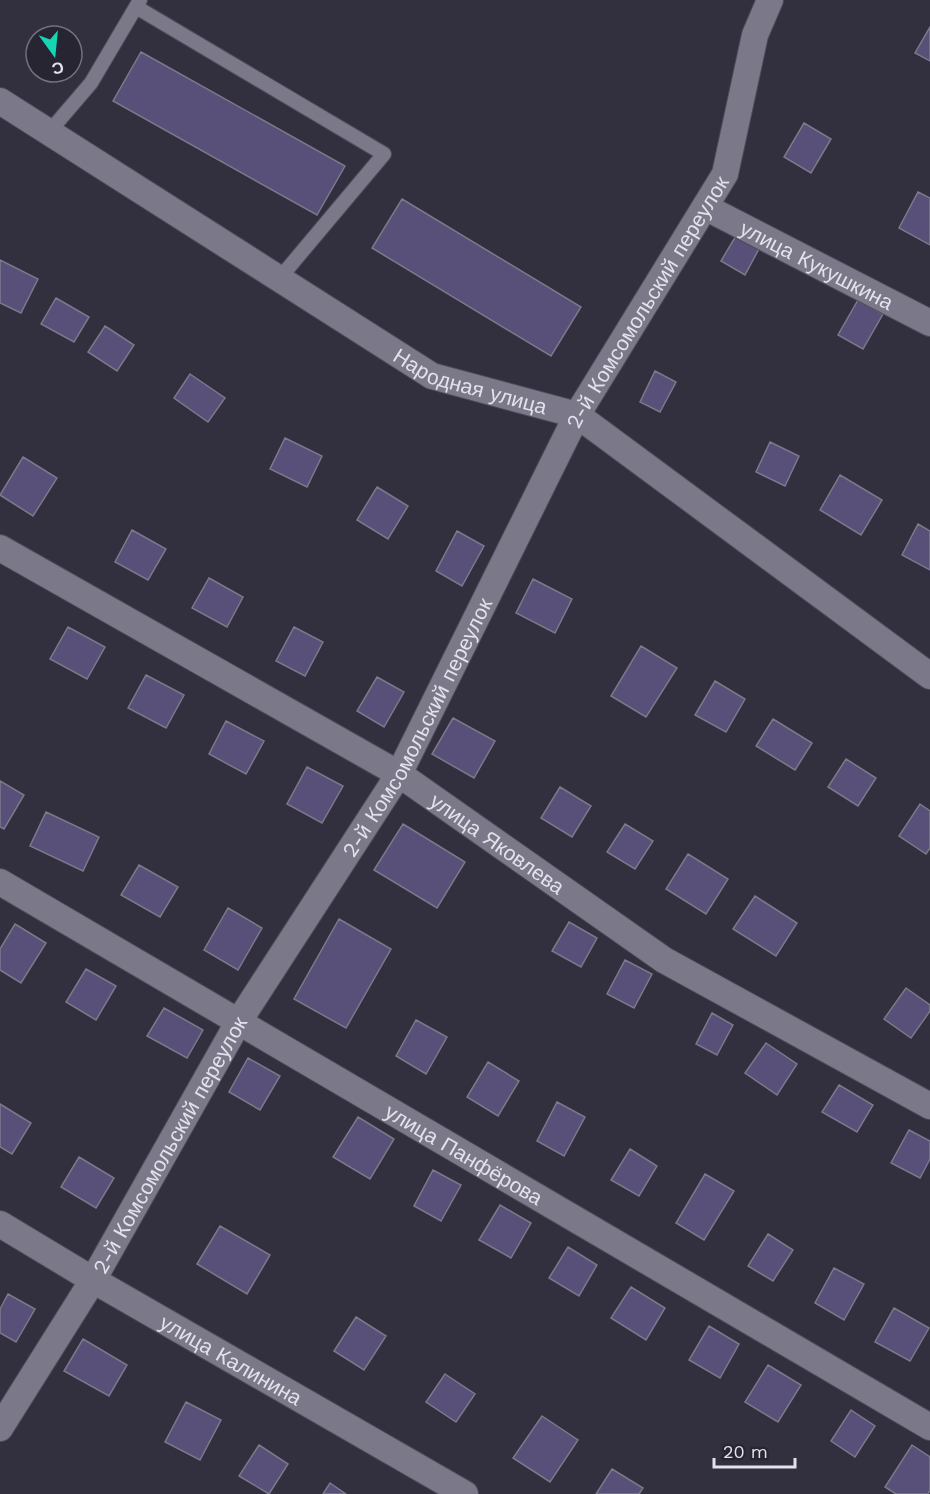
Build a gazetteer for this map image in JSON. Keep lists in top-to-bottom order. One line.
{"streets":{"street":["улица Кукушкина","2-й Комсомольский переулок","Народная улица","улица Яковлева","улица Панфёрова","улица Калинина"]},"crossings":[["улица Кукушкина","2-й Комсомольский переулок"],["2-й Комсомольский переулок","Народная улица"],["2-й Комсомольский переулок","улица Яковлева"],["2-й Комсомольский переулок","улица Панфёрова"],["2-й Комсомольский переулок","улица Калинина"]],"scale_bar":"20 m","north":"bottom"}
